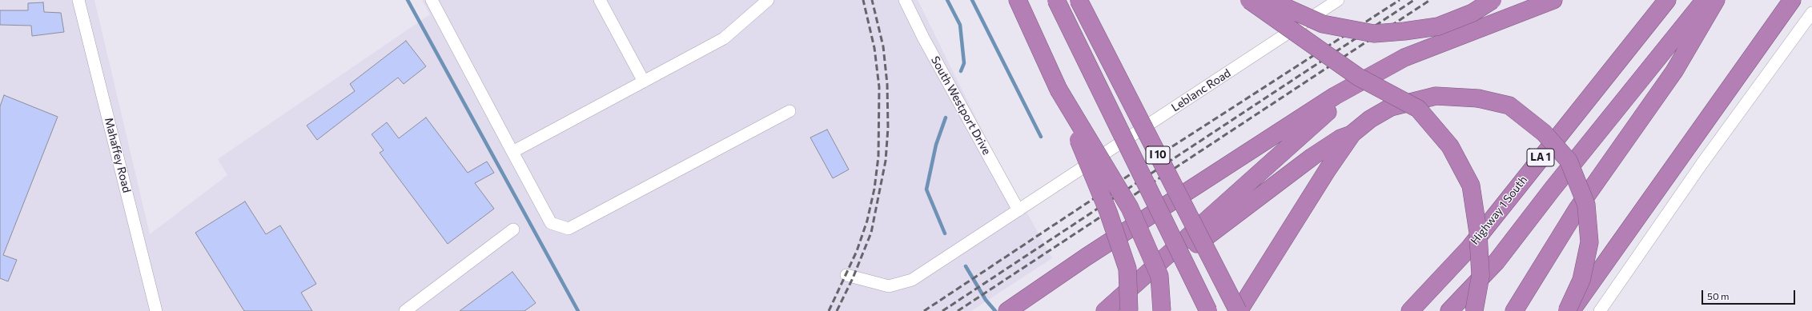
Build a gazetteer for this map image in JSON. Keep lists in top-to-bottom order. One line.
{"streets":{"highway":["I 10","LA 1","Highway 1 South"],"street":["Leblanc Road","South Westport Drive","Mahaffey Road"]},"crossings":[["Leblanc Road","South Westport Drive"]],"scale_bar":"50 m"}
